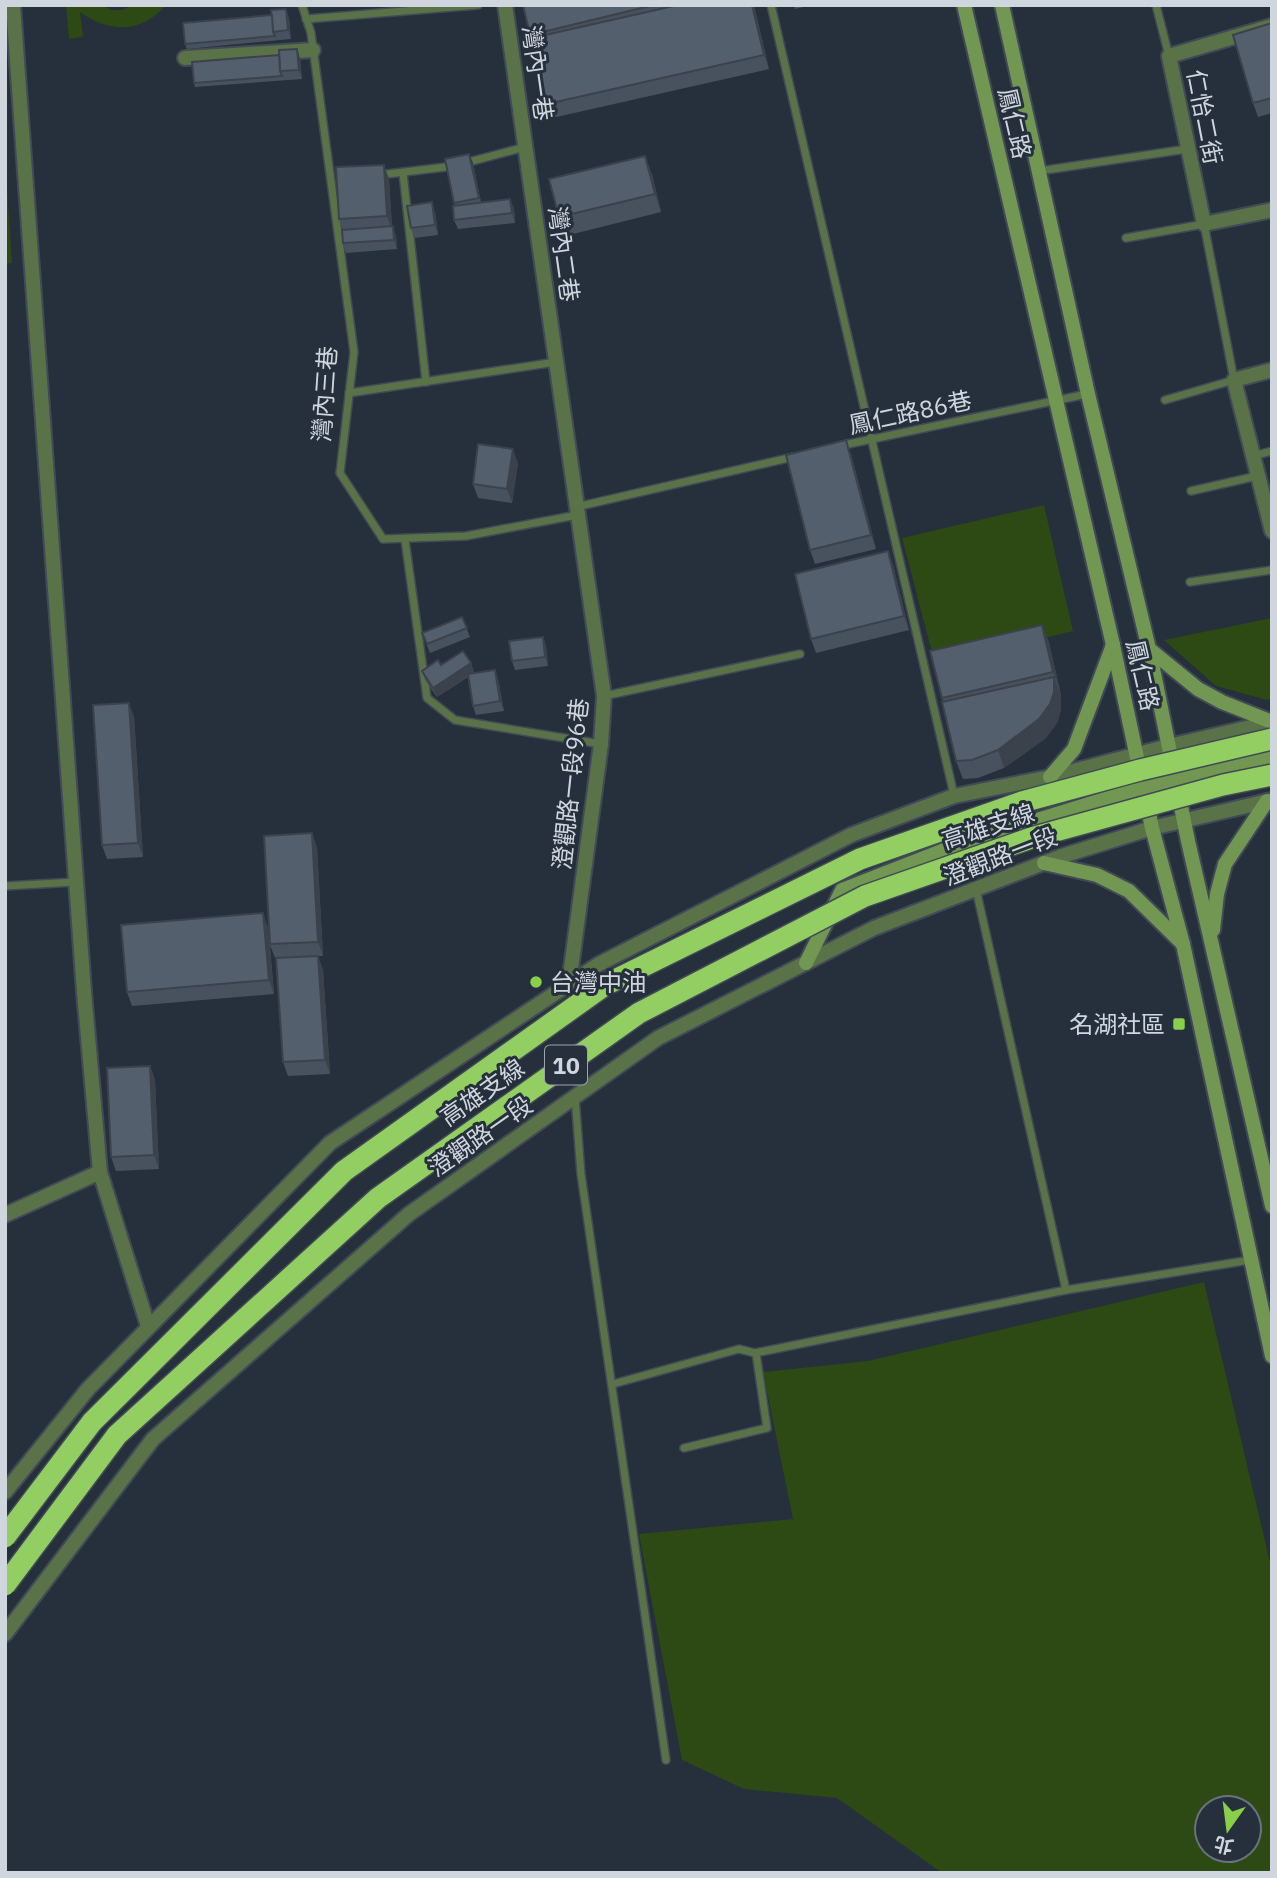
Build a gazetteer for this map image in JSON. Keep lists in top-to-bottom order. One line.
{"streets":{"highway":["高雄支線","10"],"main road":["鳳仁路"],"street":["灣內一巷","仁怡二街","灣內二巷","澄觀路一段96巷","澄觀路一段"],"lane":["灣內三巷","鳳仁路86巷"]},"crossings":[["灣內一巷","灣內二巷"],["鳳仁路","鳳仁路86巷"],["鳳仁路","澄觀路一段"],["灣內三巷","澄觀路一段96巷"]],"places":{"other":["台灣中油"],"transit":["名湖社區"]},"north":"bottom"}
